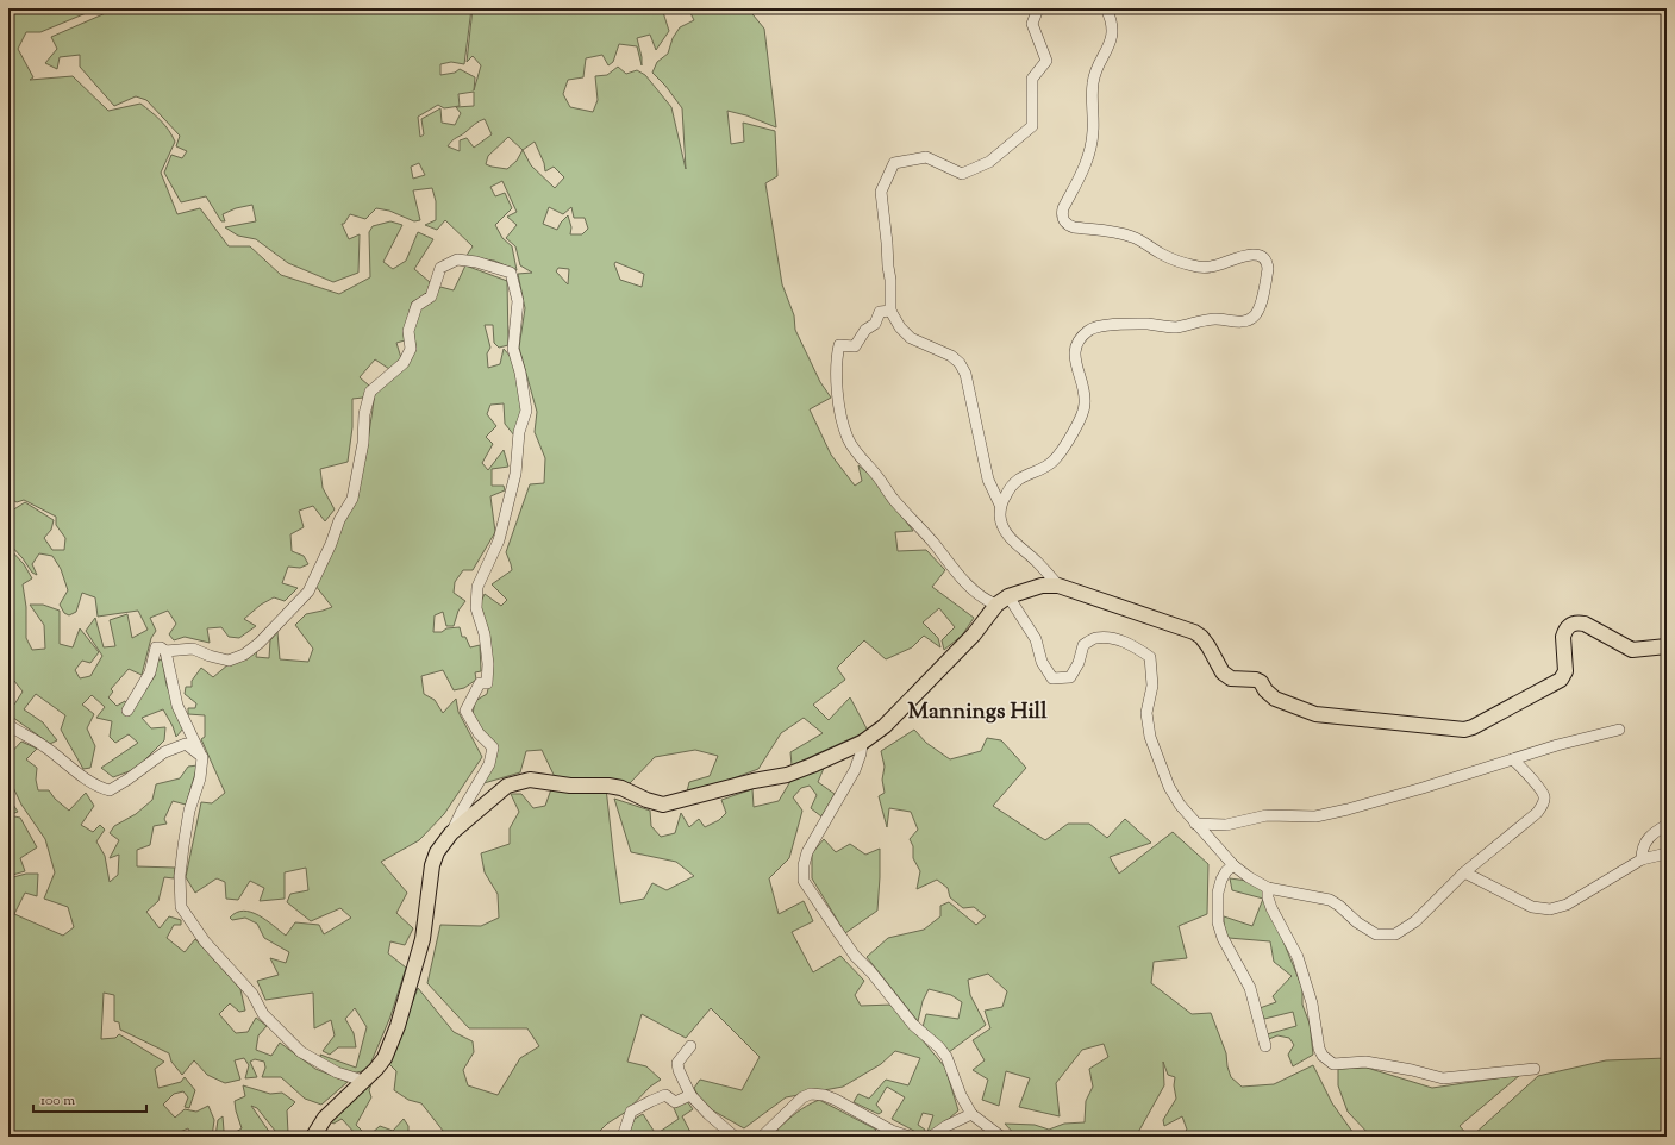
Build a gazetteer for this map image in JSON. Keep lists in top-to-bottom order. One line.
{"districts":["Mannings Hill"],"scale_bar":"100 m"}
